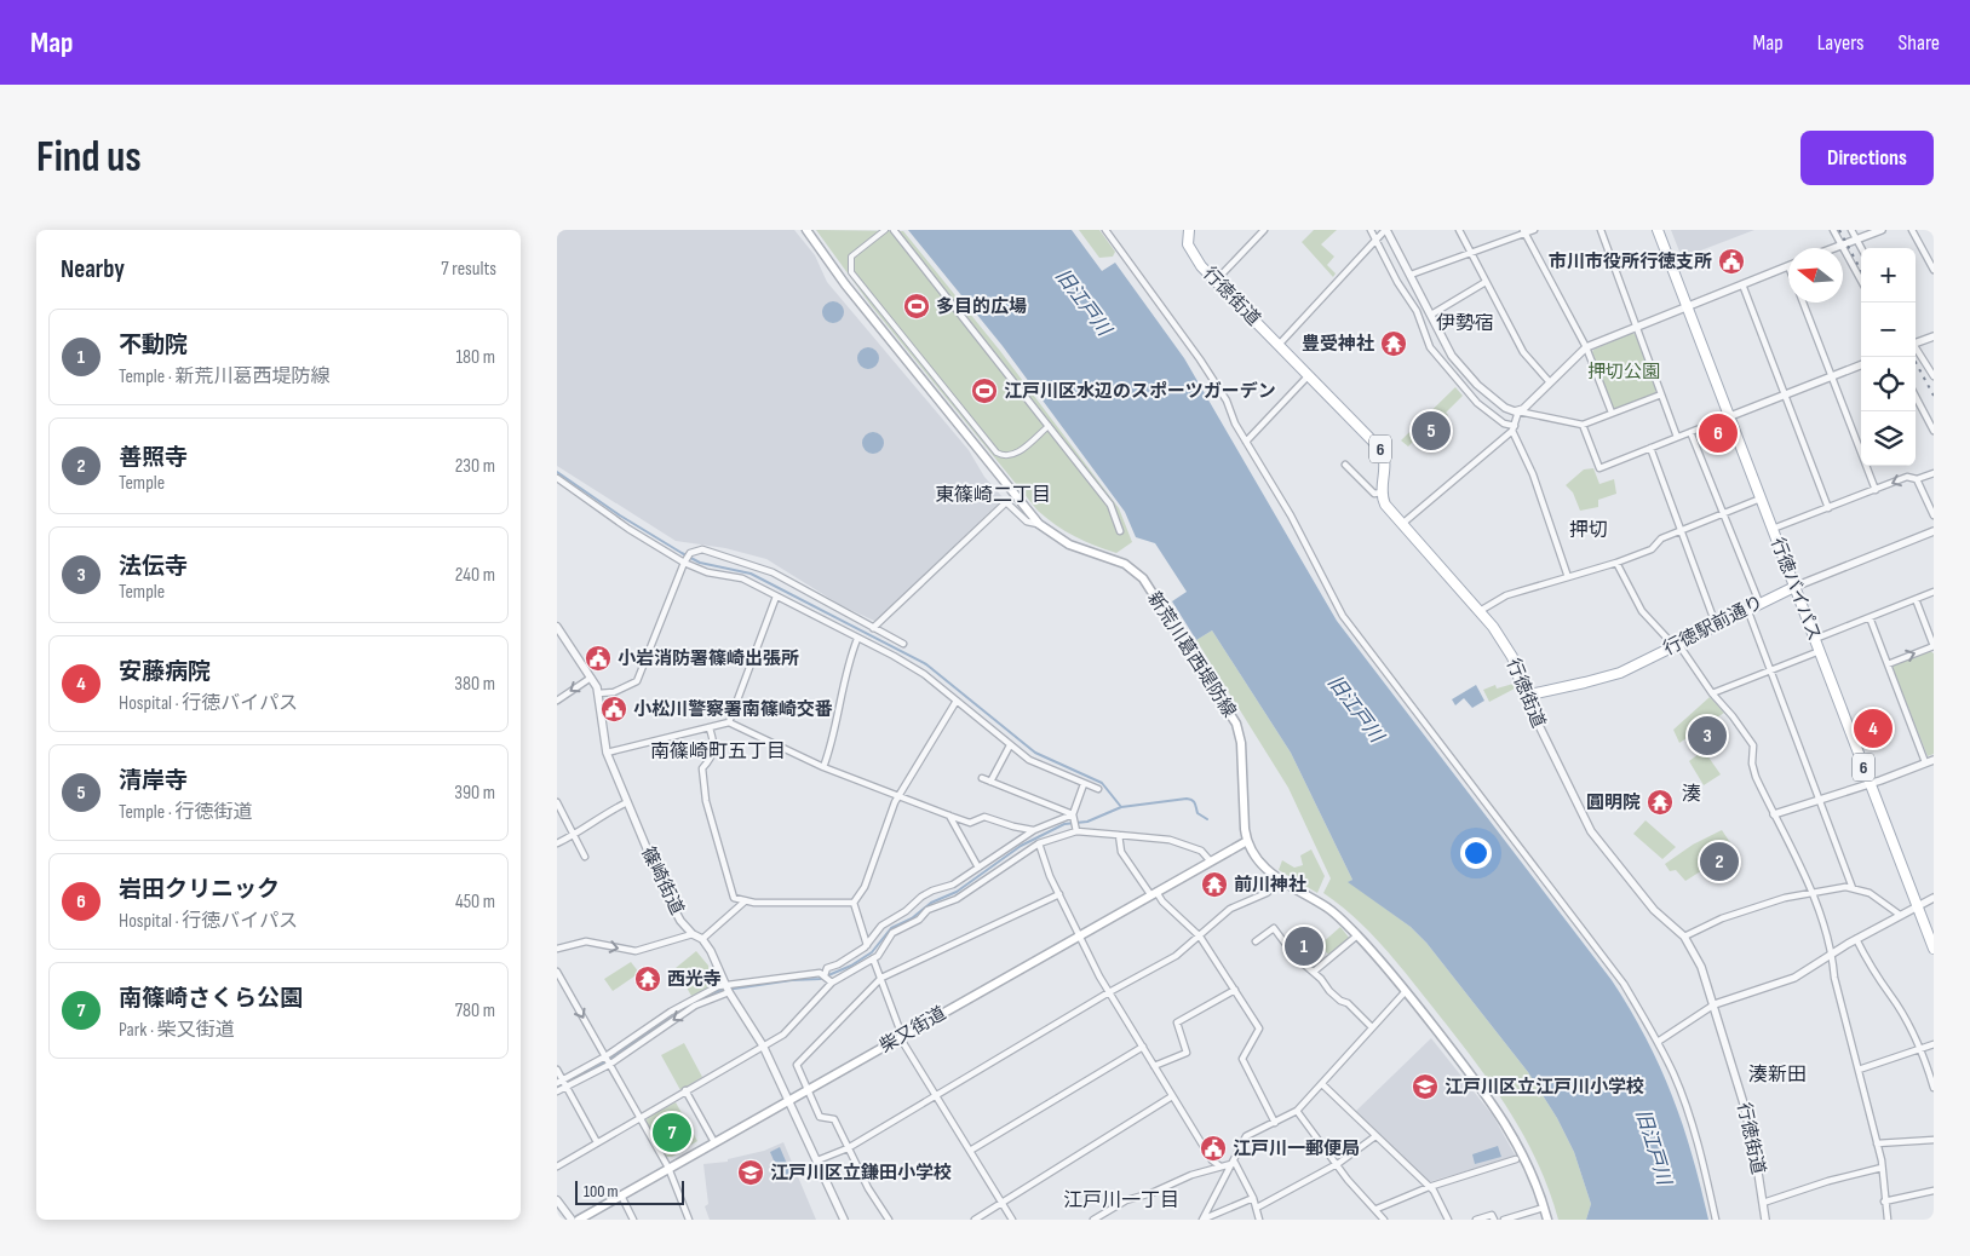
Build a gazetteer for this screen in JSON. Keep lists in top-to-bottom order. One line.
{"streets":{"main road":["行徳街道","6","行徳バイパス","行徳駅前通り","新荒川葛西堤防線","柴又街道"],"street":["篠崎街道"]},"crossings":[["行徳街道","行徳駅前通り"],["行徳バイパス","行徳駅前通り"],["新荒川葛西堤防線","柴又街道"]],"districts":["伊勢宿","東篠崎二丁目","押切","南篠崎町五丁目","湊","湊新田","江戸川一丁目"],"water":["旧江戸川"],"parks":["押切公園"],"places":{"public building":["市川市役所行徳支所","小岩消防署篠崎出張所","小松川警察署南篠崎交番","江戸川一郵便局"],"sports":["多目的広場","江戸川区水辺のスポーツガーデン"],"temple":["豊受神社","圓明院","前川神社","西光寺"],"school or university":["江戸川区立江戸川小学校","江戸川区立鎌田小学校"]},"scale_bar":"100 m","north":"left","page":{"header":"Map","nav":["Map","Layers","Share"],"buttons":"Directions","title":"Find us","heading":["Nearby","7 results"],"map_buttons":["+","−"],"list":[{"mark":"1","name":"不動院","note":"Temple · 新荒川葛西堤防線","value":"180 m"},{"mark":"2","name":"善照寺","note":"Temple","value":"230 m"},{"mark":"3","name":"法伝寺","note":"Temple","value":"240 m"},{"mark":"4","name":"安藤病院","note":"Hospital · 行徳バイパス","value":"380 m"},{"mark":"5","name":"清岸寺","note":"Temple · 行徳街道","value":"390 m"},{"mark":"6","name":"岩田クリニック","note":"Hospital · 行徳バイパス","value":"450 m"},{"mark":"7","name":"南篠崎さくら公園","note":"Park · 柴又街道","value":"780 m"}],"pins":["5","6","4","3","2","1","7"],"scale":"100 m"}}
